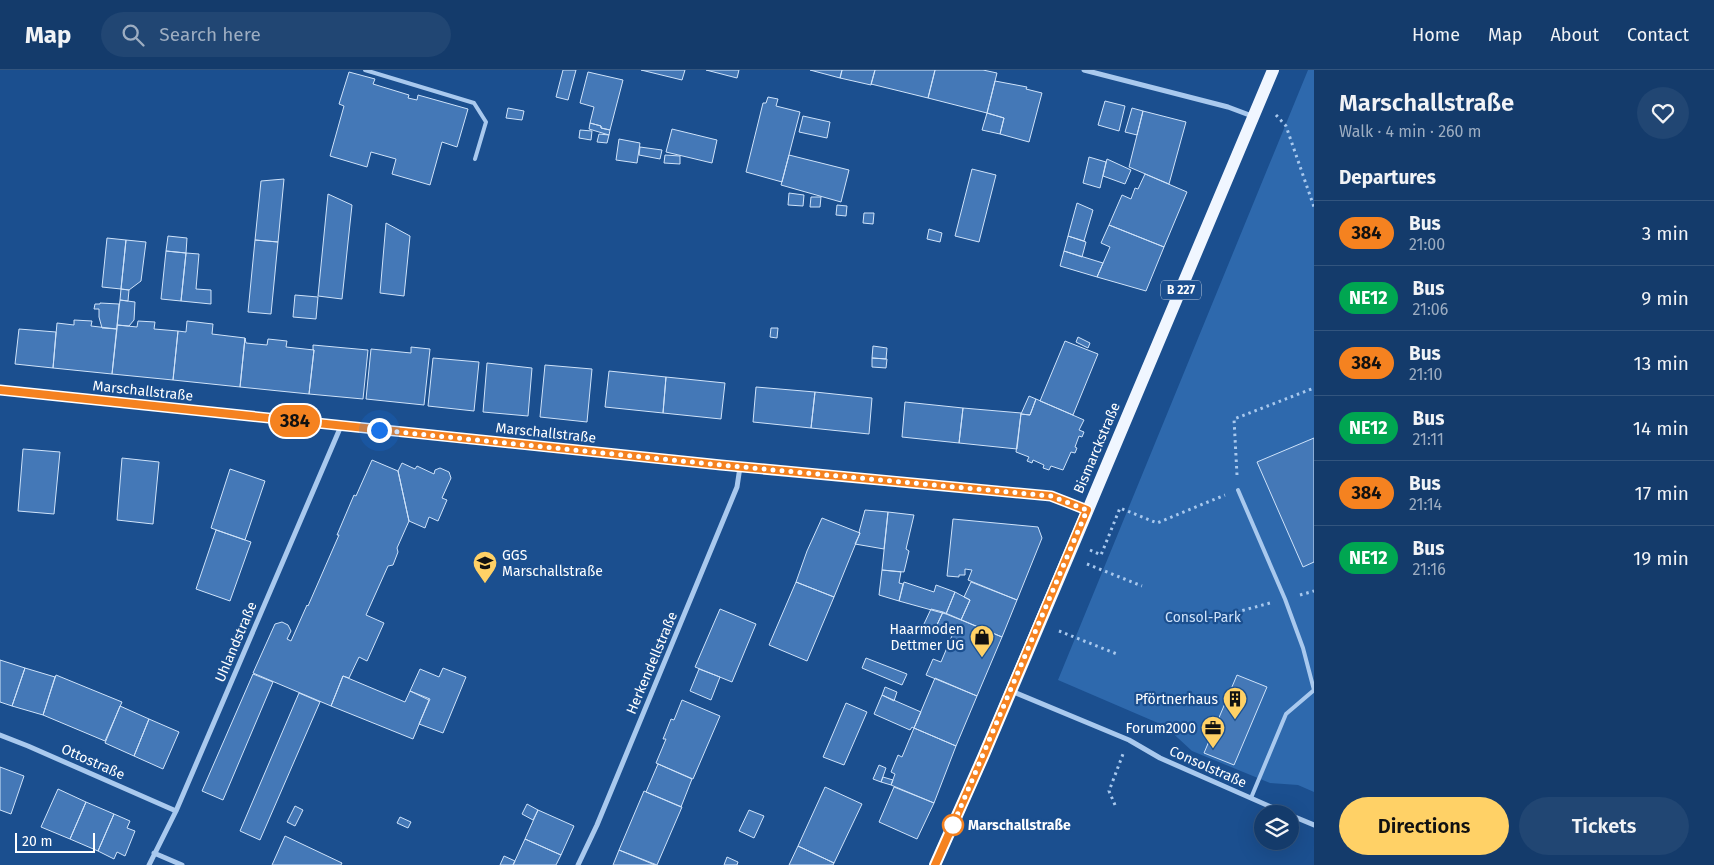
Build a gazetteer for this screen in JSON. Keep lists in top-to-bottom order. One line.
{"streets":{"main road":["B 227","Bismarckstraße"],"street":["Marschallstraße","Uhlandstraße","Herkendellstraße","Ottostraße","Consolstraße"]},"crossings":[["Marschallstraße","Bismarckstraße"],["Marschallstraße","Uhlandstraße"],["Marschallstraße","Herkendellstraße"],["Bismarckstraße","Consolstraße"],["Uhlandstraße","Ottostraße"]],"parks":["Consol-Park"],"places":{"school or university":["GGS Marschallstraße"],"shop":["Haarmoden Dettmer UG"],"building":["Pförtnerhaus"],"office":["Forum2000"],"other":["Marschallstraße"]},"lines":["bus line 384"],"scale_bar":"20 m","page":{"header":"Map","search":"Search here","nav":["Home","Map","About","Contact"],"on_map":"384","heading":[["Marschallstraße","Walk · 4 min · 260 m"],"Departures"],"list":[{"mark":"384","name":"Bus","note":"21:00","value":"3 min"},{"mark":"NE12","name":"Bus","note":"21:06","value":"9 min"},{"mark":"384","name":"Bus","note":"21:10","value":"13 min"},{"mark":"NE12","name":"Bus","note":"21:11","value":"14 min"},{"mark":"384","name":"Bus","note":"21:14","value":"17 min"},{"mark":"NE12","name":"Bus","note":"21:16","value":"19 min"}],"buttons":["Directions","Tickets"],"scale":"20 m"}}
